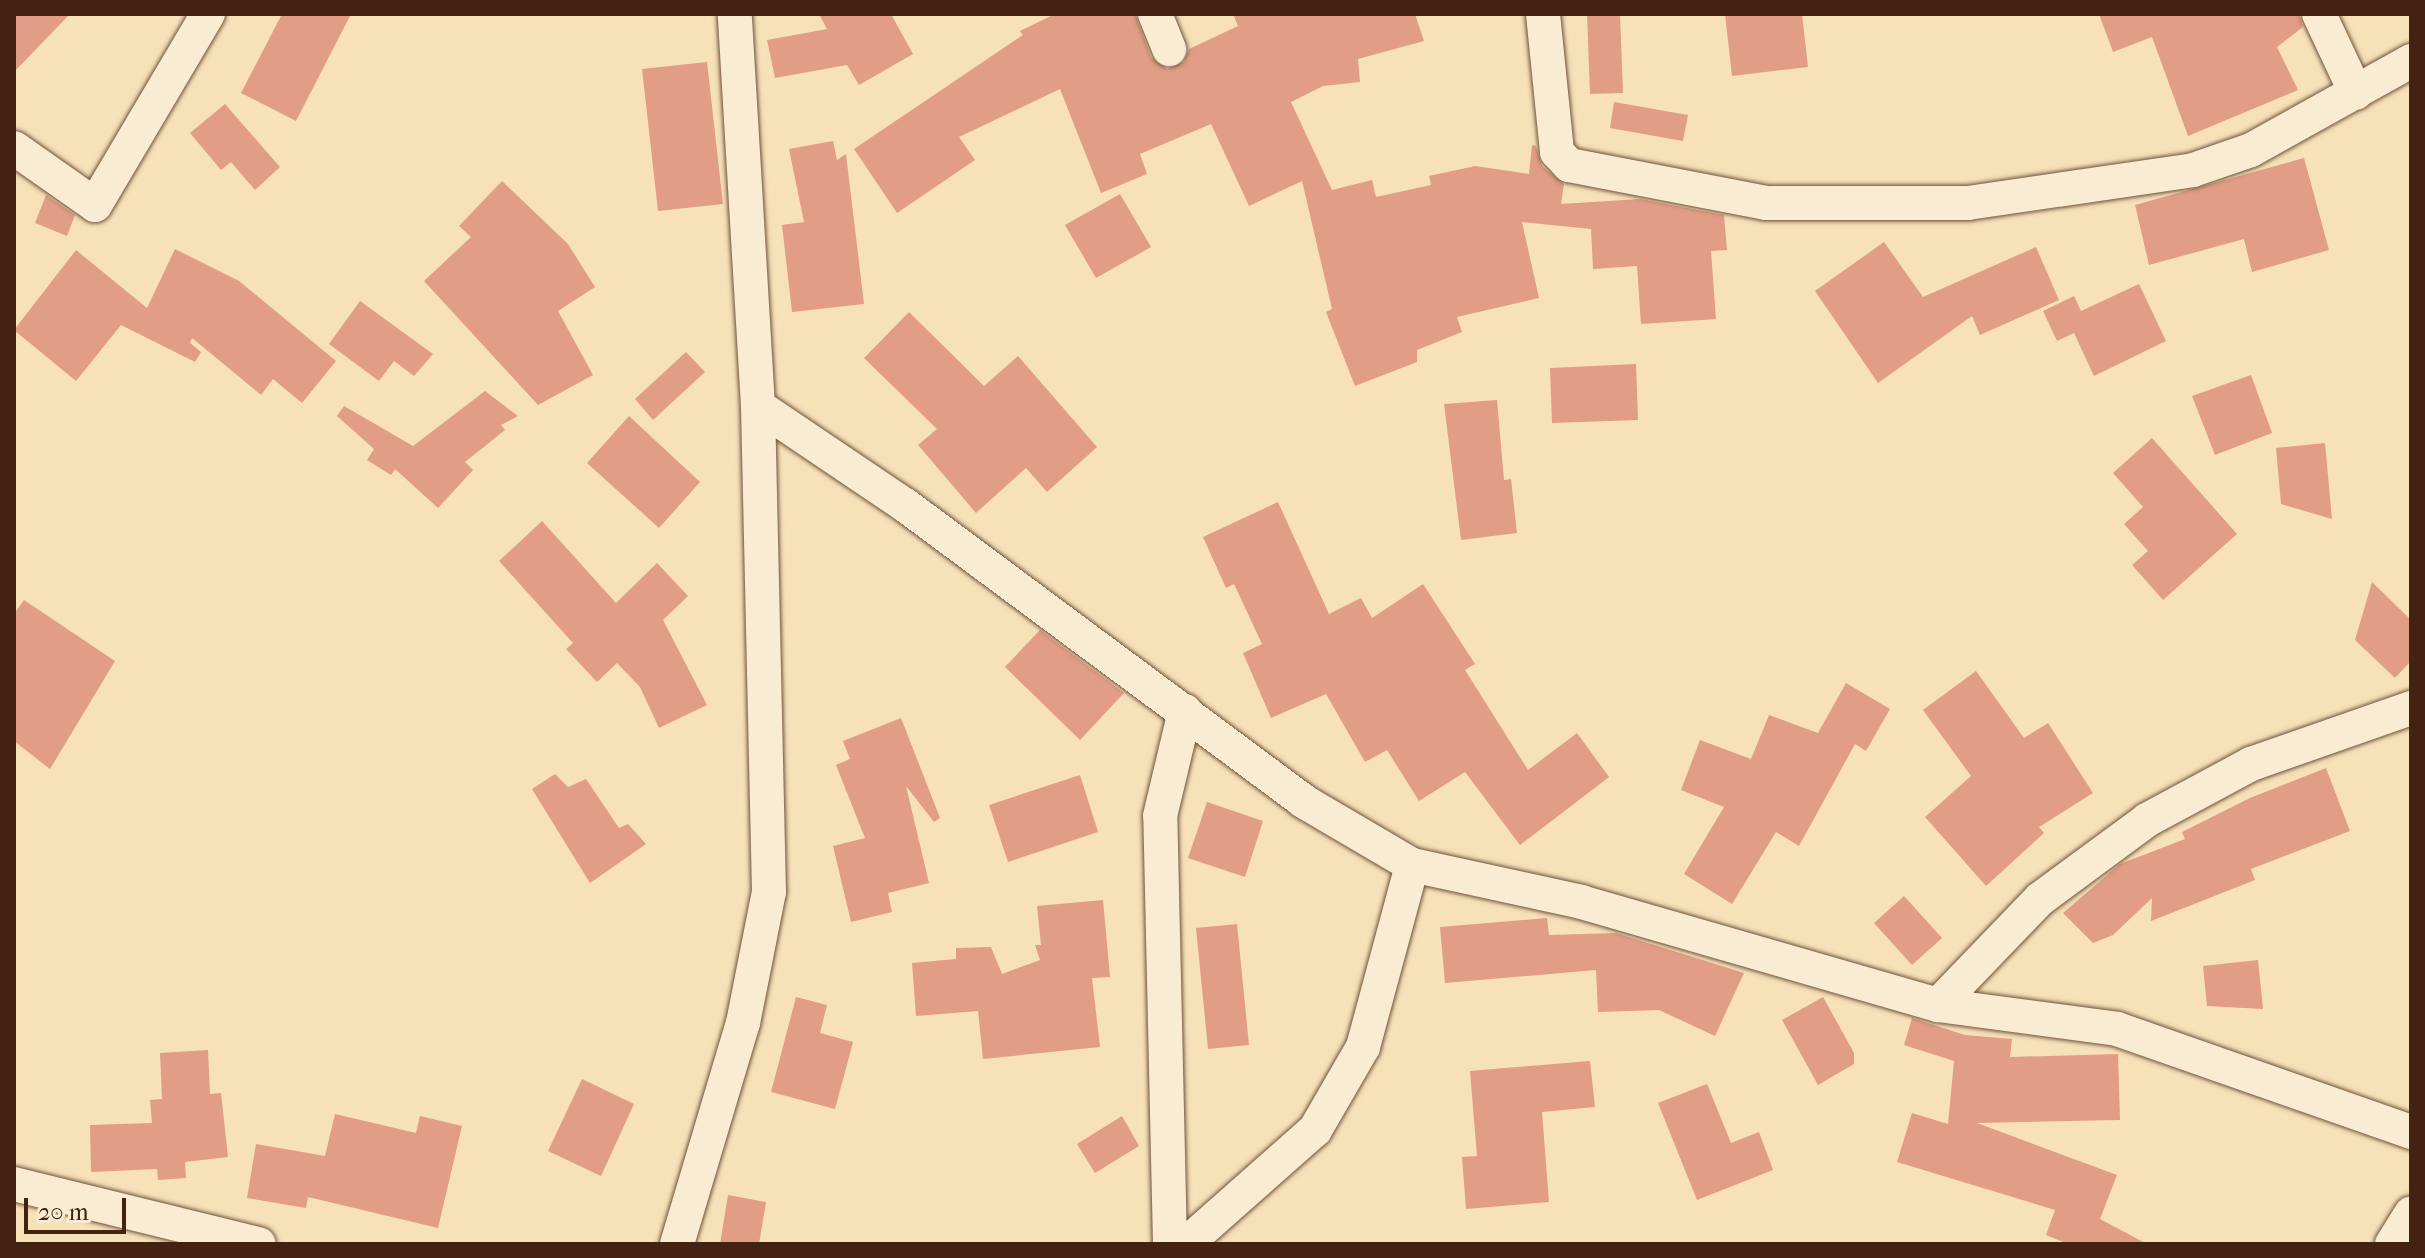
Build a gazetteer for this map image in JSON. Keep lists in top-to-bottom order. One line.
{"scale_bar":"20 m"}
